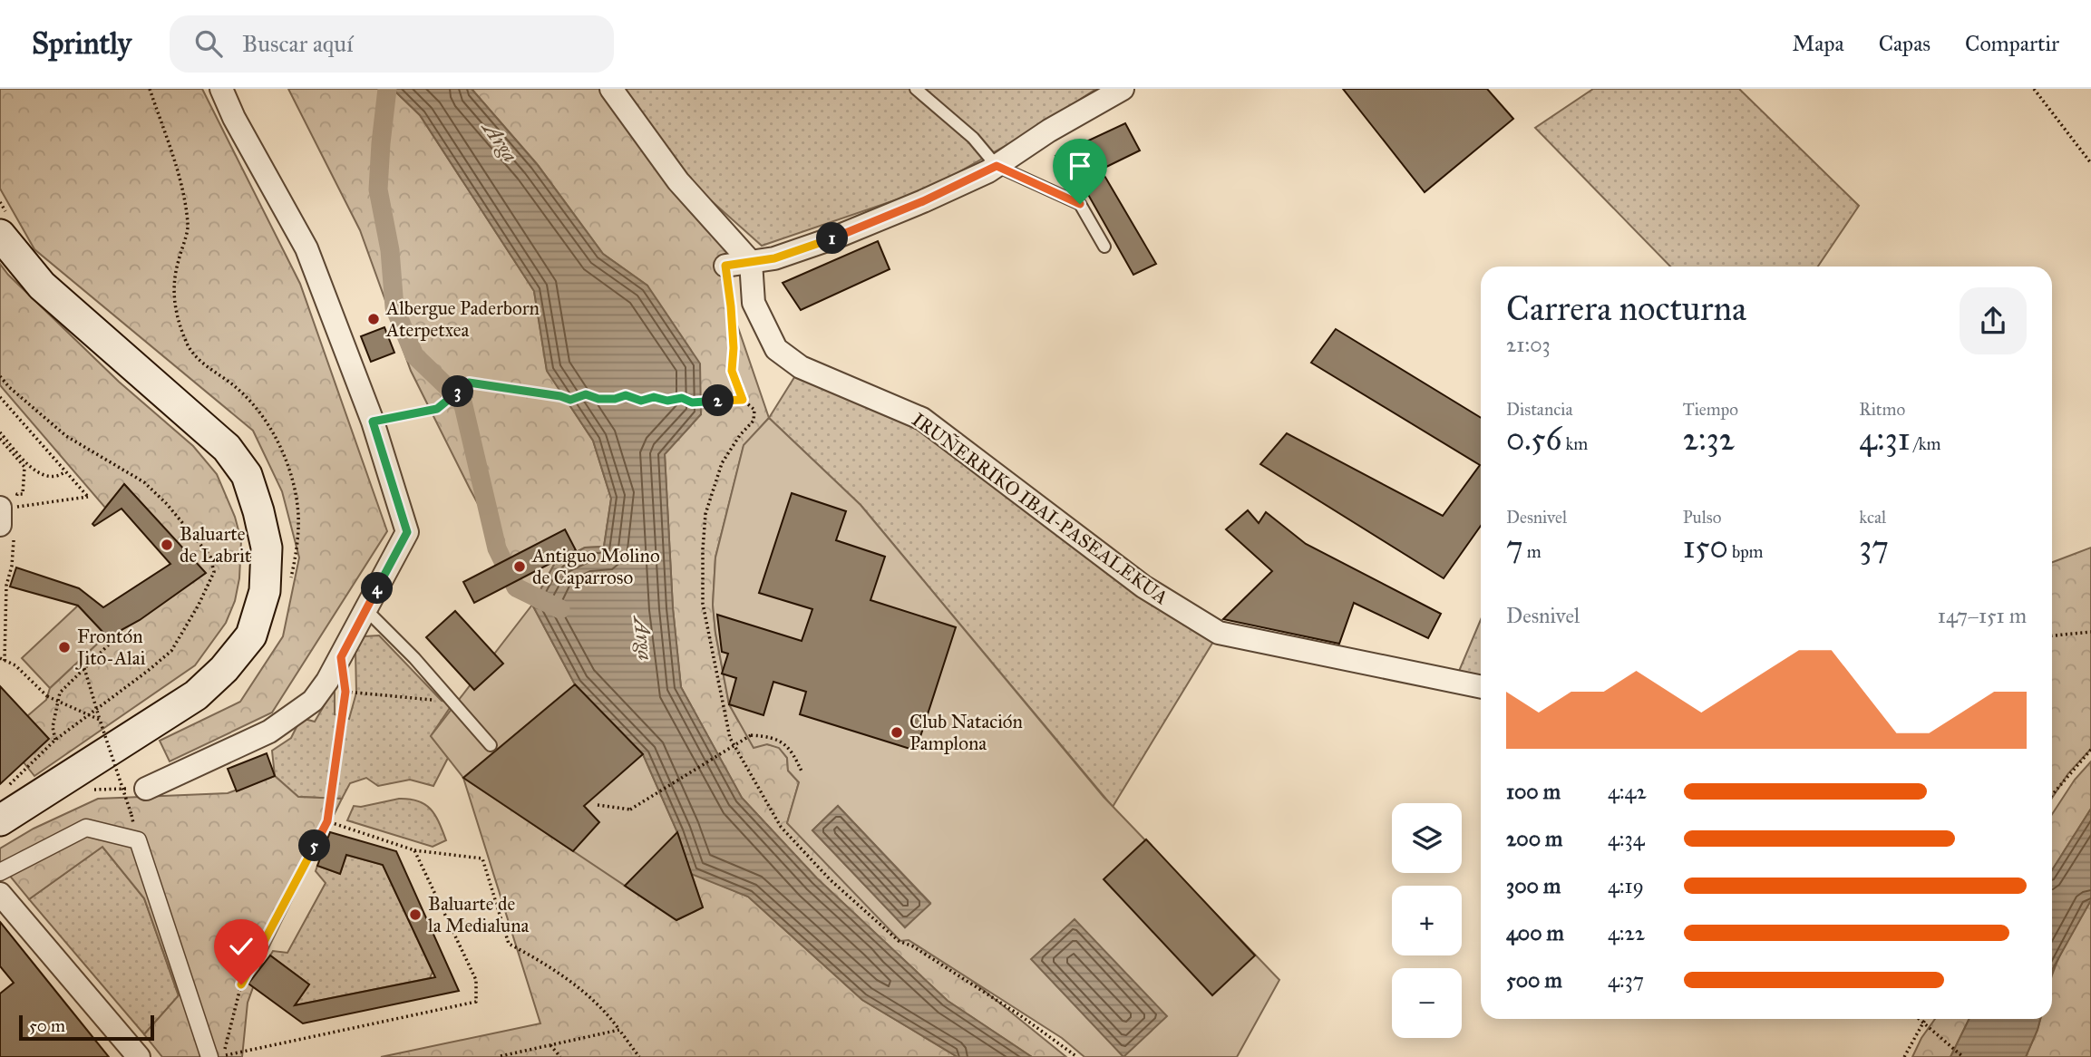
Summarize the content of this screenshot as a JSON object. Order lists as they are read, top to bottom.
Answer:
{
  "streets": {
    "street": ["IRUÑERRIKO IBAI-PASEALEKUA"]
  },
  "water": ["Arga"],
  "places": [
    "Albergue Paderborn Aterpetxea",
    "Baluarte de Labrit",
    "Antiguo Molino de Caparroso",
    "Frontón Jito-Alai",
    "Club Natación Pamplona",
    "Baluarte de la Medialuna"
  ],
  "scale_bar": "50 m",
  "page": {
    "header": "Sprintly",
    "search": "Buscar aquí",
    "nav": ["Mapa", "Capas", "Compartir"],
    "pins": [
      "1",
      "3",
      "2",
      "4",
      "5"
    ],
    "heading": ["Carrera nocturna", "21:03"],
    "stats": [
      ["Distancia", "0.56 km"],
      ["Tiempo", "2:32"],
      ["Ritmo", "4:31 /km"],
      ["Desnivel", "7 m"],
      ["Pulso", "150 bpm"],
      ["kcal", "37"]
    ],
    "chart": ["Desnivel", "147–151 m"],
    "list": [
      {
        "name": "100 m",
        "note": "4:42"
      },
      {
        "name": "200 m",
        "note": "4:34"
      },
      {
        "name": "300 m",
        "note": "4:19"
      },
      {
        "name": "400 m",
        "note": "4:22"
      },
      {
        "name": "500 m",
        "note": "4:37"
      }
    ],
    "map_buttons": ["+", "−"],
    "scale": "50 m"
  }
}
